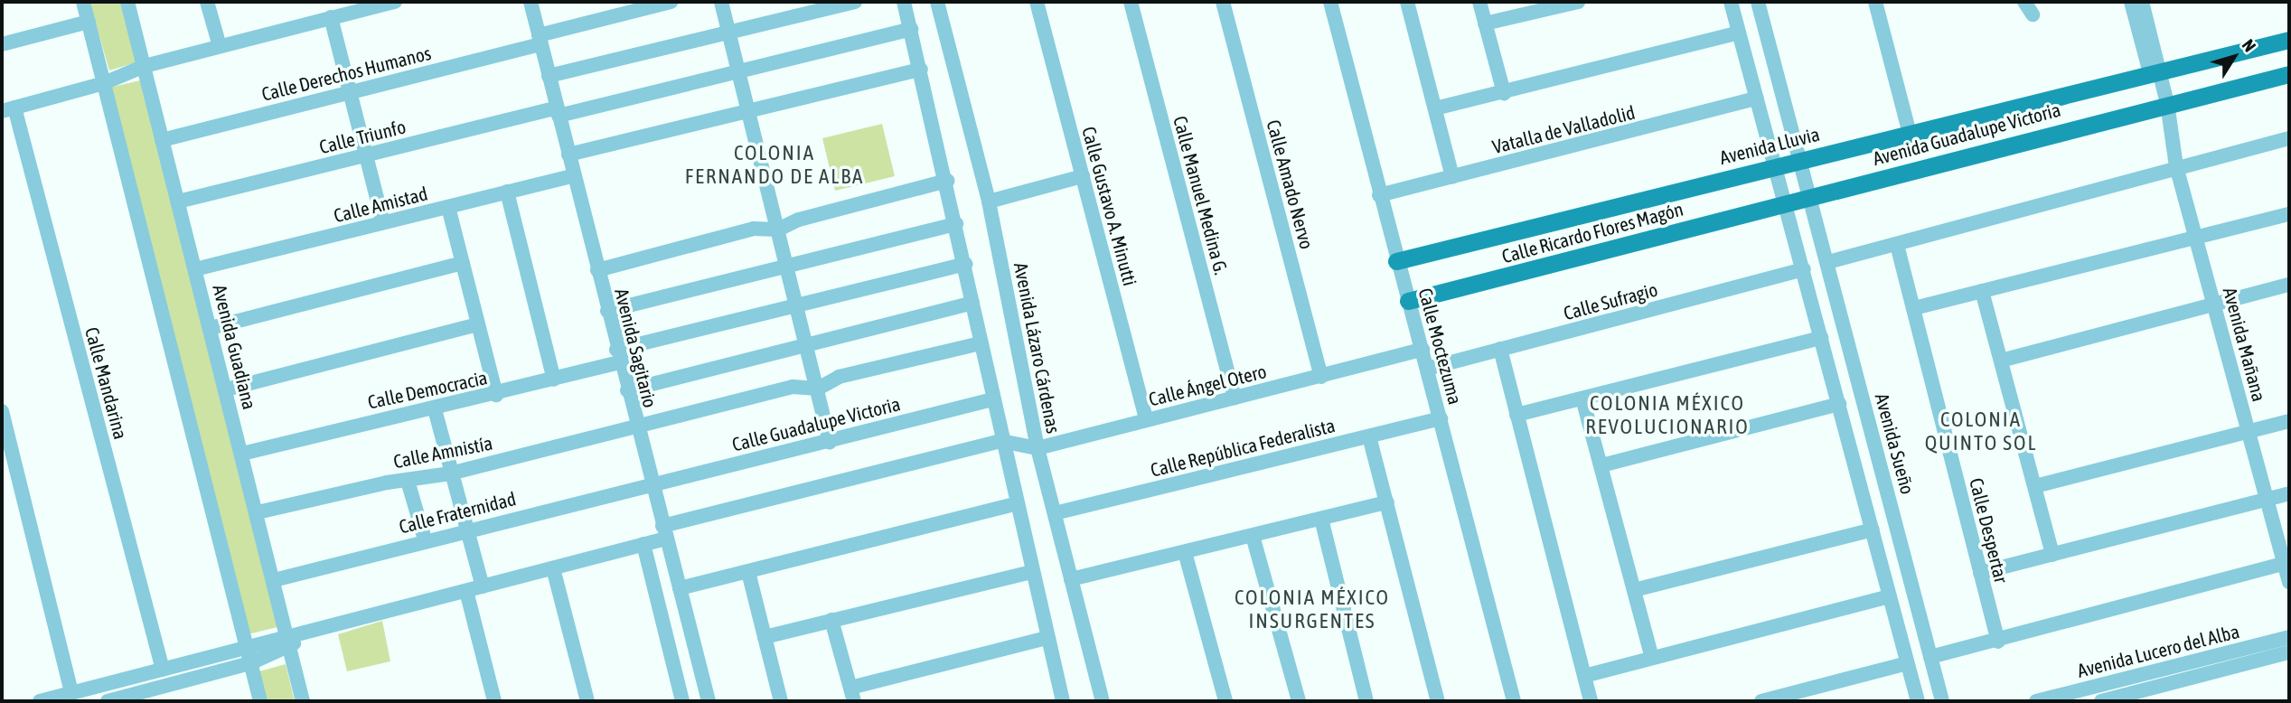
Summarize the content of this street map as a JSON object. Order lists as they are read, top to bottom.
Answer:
{
  "streets": {
    "main road": ["Avenida Guadalupe Victoria", "Avenida Lluvia", "Calle Ricardo Flores Magón"],
    "street": [
      "Calle Derechos Humanos",
      "Vatalla de Valladolid",
      "Calle Triunfo",
      "Calle Amado Nervo",
      "Calle Manuel Medina G.",
      "Calle Amistad",
      "Calle Gustavo A. Minutti",
      "Calle Sufragio",
      "Avenida Mañana",
      "Calle Moctezuma",
      "Avenida Guadiana",
      "Avenida Sagitario",
      "Avenida Lázaro Cárdenas",
      "Calle Mandarina",
      "Calle Ángel Otero",
      "Calle Democracia",
      "Calle Guadalupe Victoria",
      "Avenida Sueño",
      "Calle República Federalista",
      "Calle Amnistía",
      "Calle Fraternidad",
      "Calle Despertar",
      "Avenida Lucero del Alba"
    ]
  },
  "crossings": [
    ["Calle Derechos Humanos", "Avenida Guadiana"],
    ["Calle Derechos Humanos", "Avenida Sagitario"],
    ["Vatalla de Valladolid", "Calle Moctezuma"],
    ["Avenida Guadalupe Victoria", "Calle Ricardo Flores Magón"],
    ["Avenida Guadalupe Victoria", "Avenida Mañana"],
    ["Avenida Guadalupe Victoria", "Avenida Sueño"],
    ["Calle Triunfo", "Avenida Guadiana"],
    ["Calle Triunfo", "Avenida Sagitario"],
    ["Avenida Lluvia", "Avenida Mañana"],
    ["Avenida Lluvia", "Calle Moctezuma"],
    ["Avenida Lluvia", "Avenida Sueño"],
    ["Calle Amado Nervo", "Calle Ángel Otero"],
    ["Calle Manuel Medina G.", "Calle Ángel Otero"],
    ["Calle Amistad", "Avenida Guadiana"],
    ["Calle Amistad", "Avenida Sagitario"],
    ["Calle Gustavo A. Minutti", "Calle Ángel Otero"],
    ["Calle Ricardo Flores Magón", "Calle Moctezuma"],
    ["Calle Sufragio", "Calle Moctezuma"],
    ["Calle Moctezuma", "Calle Ángel Otero"],
    ["Calle Moctezuma", "Calle República Federalista"],
    ["Avenida Guadiana", "Calle Democracia"],
    ["Avenida Guadiana", "Calle Amnistía"],
    ["Avenida Guadiana", "Calle Fraternidad"],
    ["Avenida Sagitario", "Calle Democracia"],
    ["Avenida Sagitario", "Calle Guadalupe Victoria"],
    ["Avenida Sagitario", "Calle Amnistía"],
    ["Avenida Sagitario", "Calle Fraternidad"],
    ["Avenida Lázaro Cárdenas", "Calle Ángel Otero"],
    ["Avenida Lázaro Cárdenas", "Calle República Federalista"],
    ["Calle Guadalupe Victoria", "Calle Fraternidad"]
  ],
  "districts": [
    "COLONIA FERNANDO DE ALBA",
    "COLONIA MÉXICO REVOLUCIONARIO",
    "COLONIA QUINTO SOL",
    "COLONIA MÉXICO INSURGENTES"
  ],
  "north": "top right"
}
